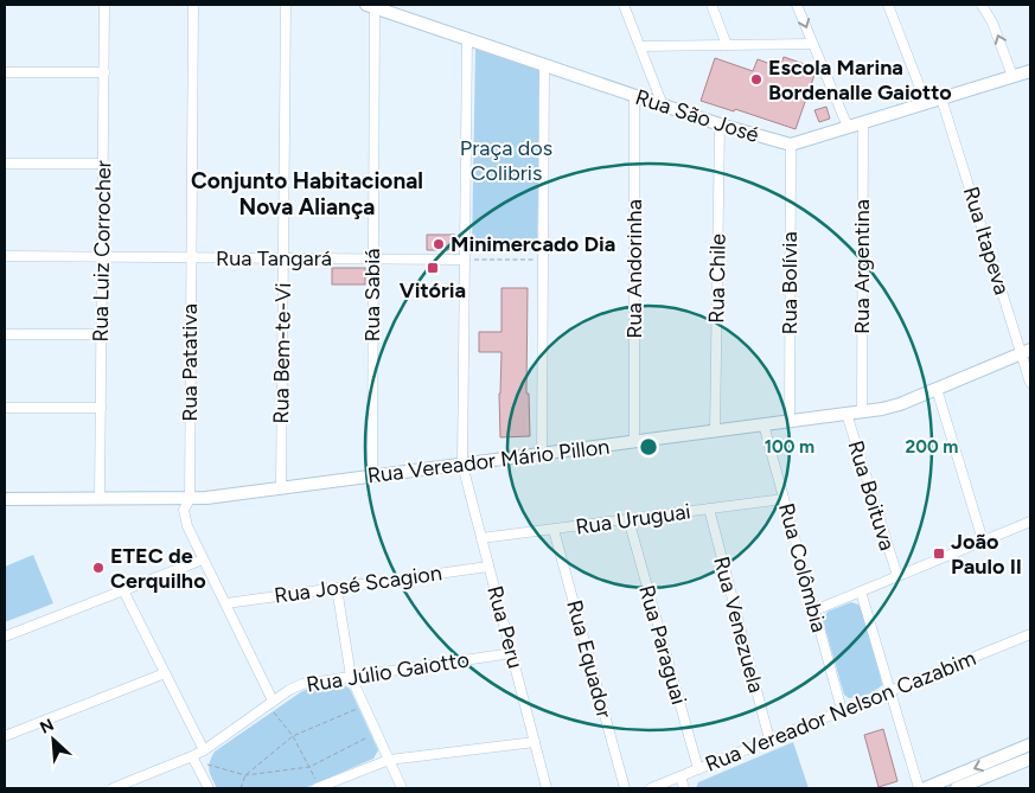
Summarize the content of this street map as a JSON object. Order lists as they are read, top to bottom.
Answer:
{
  "streets": {
    "street": [
      "Rua São José",
      "Rua Itapeva",
      "Rua Luiz Corrocher",
      "Rua Tangará",
      "Rua Argentina",
      "Rua Andorinha",
      "Rua Chile",
      "Rua Bolívia",
      "Rua Sabiá",
      "Rua Bem-te-Vi",
      "Rua Patativa",
      "Rua Vereador Mário Pillon",
      "Rua Boituva",
      "Rua Uruguai",
      "Rua Colômbia",
      "Rua José Scagion",
      "Rua Venezuela",
      "Rua Peru",
      "Rua Paraguai",
      "Rua Equador",
      "Rua Júlio Gaiotto",
      "Rua Vereador Nelson Cazabim"
    ]
  },
  "crossings": [
    ["Rua São José", "Rua Andorinha"],
    ["Rua São José", "Rua Chile"],
    ["Rua São José", "Rua Bolívia"],
    ["Rua São José", "Rua Sabiá"],
    ["Rua Itapeva", "Rua Vereador Mário Pillon"],
    ["Rua Luiz Corrocher", "Rua Tangará"],
    ["Rua Luiz Corrocher", "Rua Vereador Mário Pillon"],
    ["Rua Tangará", "Rua Sabiá"],
    ["Rua Tangará", "Rua Bem-te-Vi"],
    ["Rua Tangará", "Rua Patativa"],
    ["Rua Argentina", "Rua Vereador Mário Pillon"],
    ["Rua Andorinha", "Rua Vereador Mário Pillon"],
    ["Rua Chile", "Rua Vereador Mário Pillon"],
    ["Rua Bolívia", "Rua Vereador Mário Pillon"],
    ["Rua Sabiá", "Rua Vereador Mário Pillon"],
    ["Rua Bem-te-Vi", "Rua Vereador Mário Pillon"],
    ["Rua Patativa", "Rua Vereador Mário Pillon"],
    ["Rua Patativa", "Rua José Scagion"],
    ["Rua Patativa", "Rua Júlio Gaiotto"],
    ["Rua Vereador Mário Pillon", "Rua Boituva"],
    ["Rua Vereador Mário Pillon", "Rua Colômbia"],
    ["Rua Vereador Mário Pillon", "Rua Peru"],
    ["Rua Uruguai", "Rua Colômbia"],
    ["Rua Uruguai", "Rua Venezuela"],
    ["Rua Uruguai", "Rua Peru"],
    ["Rua Uruguai", "Rua Paraguai"],
    ["Rua Uruguai", "Rua Equador"],
    ["Rua Colômbia", "Rua Vereador Nelson Cazabim"],
    ["Rua José Scagion", "Rua Peru"],
    ["Rua Venezuela", "Rua Vereador Nelson Cazabim"],
    ["Rua Peru", "Rua Júlio Gaiotto"],
    ["Rua Paraguai", "Rua Vereador Nelson Cazabim"]
  ],
  "districts": ["Conjunto Habitacional Nova Aliança"],
  "parks": ["Praça dos Colibris"],
  "places": {
    "other": ["Escola Marina Bordenalle Gaiotto", "Minimercado Dia", "ETEC de Cerquilho"],
    "transit": ["Vitória", "João Paulo II"]
  },
  "north": "top left",
  "rings": ["100 m", "200 m"]
}
